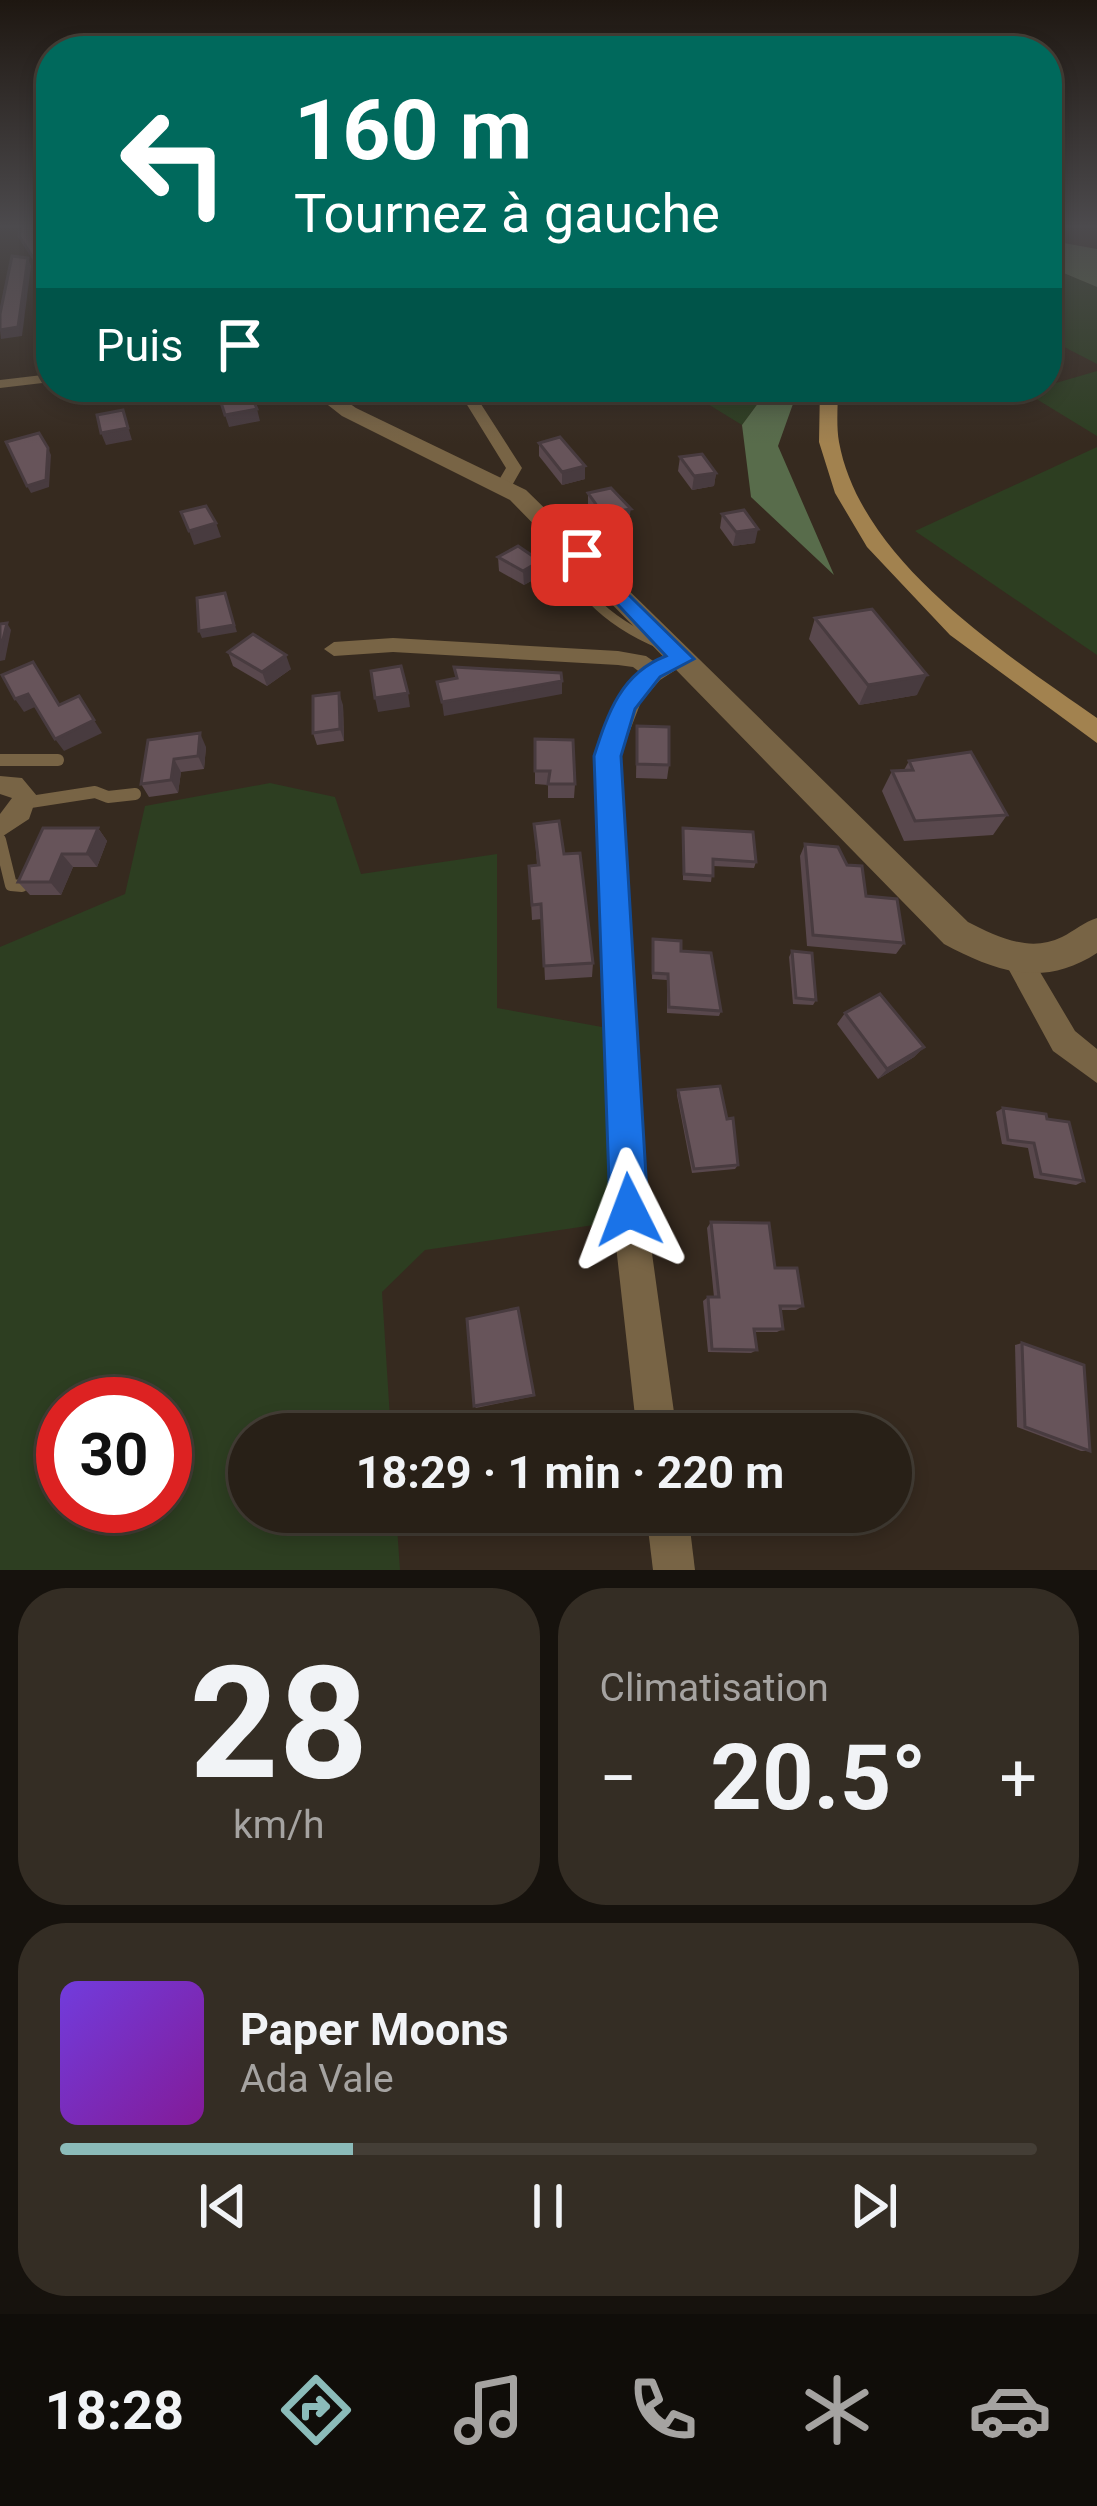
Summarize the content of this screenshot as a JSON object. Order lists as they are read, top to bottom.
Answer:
{
  "page": {
    "turn": ["160 m", "Tournez à gauche"],
    "then": "Puis",
    "limit": "30",
    "trip": "18:29 · 1 min · 220 m",
    "tile": [
      ["28", "km/h"],
      "Climatisation"
    ],
    "heat": ["−", "20.5°", "+"],
    "song": ["Paper Moons", "Ada Vale"],
    "tabs": "18:28"
  }
}
